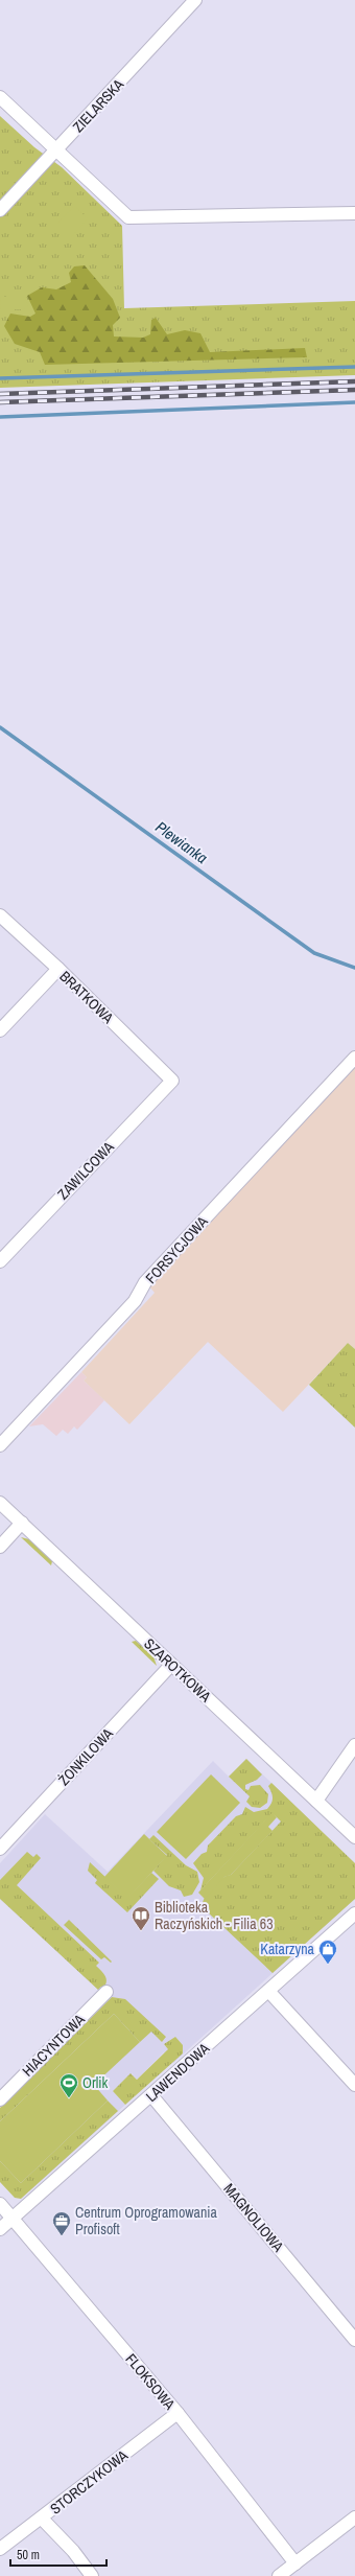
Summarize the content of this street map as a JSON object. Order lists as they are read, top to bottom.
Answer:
{
  "streets": {
    "street": [
      "ZIELARSKA",
      "BRATKOWA",
      "ZAWILCOWA",
      "FORSYCJOWA",
      "SZAROTKOWA",
      "ŻONKILOWA",
      "HIACYNTOWA",
      "LAWENDOWA",
      "MAGNOLIOWA",
      "FLOKSOWA",
      "STORCZYKOWA"
    ]
  },
  "crossings": [
    ["BRATKOWA", "ZAWILCOWA"],
    ["SZAROTKOWA", "ŻONKILOWA"],
    ["LAWENDOWA", "MAGNOLIOWA"],
    ["LAWENDOWA", "FLOKSOWA"],
    ["FLOKSOWA", "STORCZYKOWA"]
  ],
  "water": ["Plewianka"],
  "places": {
    "library": ["Biblioteka Raczyńskich - Filia 63"],
    "shop": ["Katarzyna"],
    "sports": ["Orlik"],
    "office": ["Centrum Oprogramowania Profisoft"]
  },
  "scale_bar": "50 m"
}
